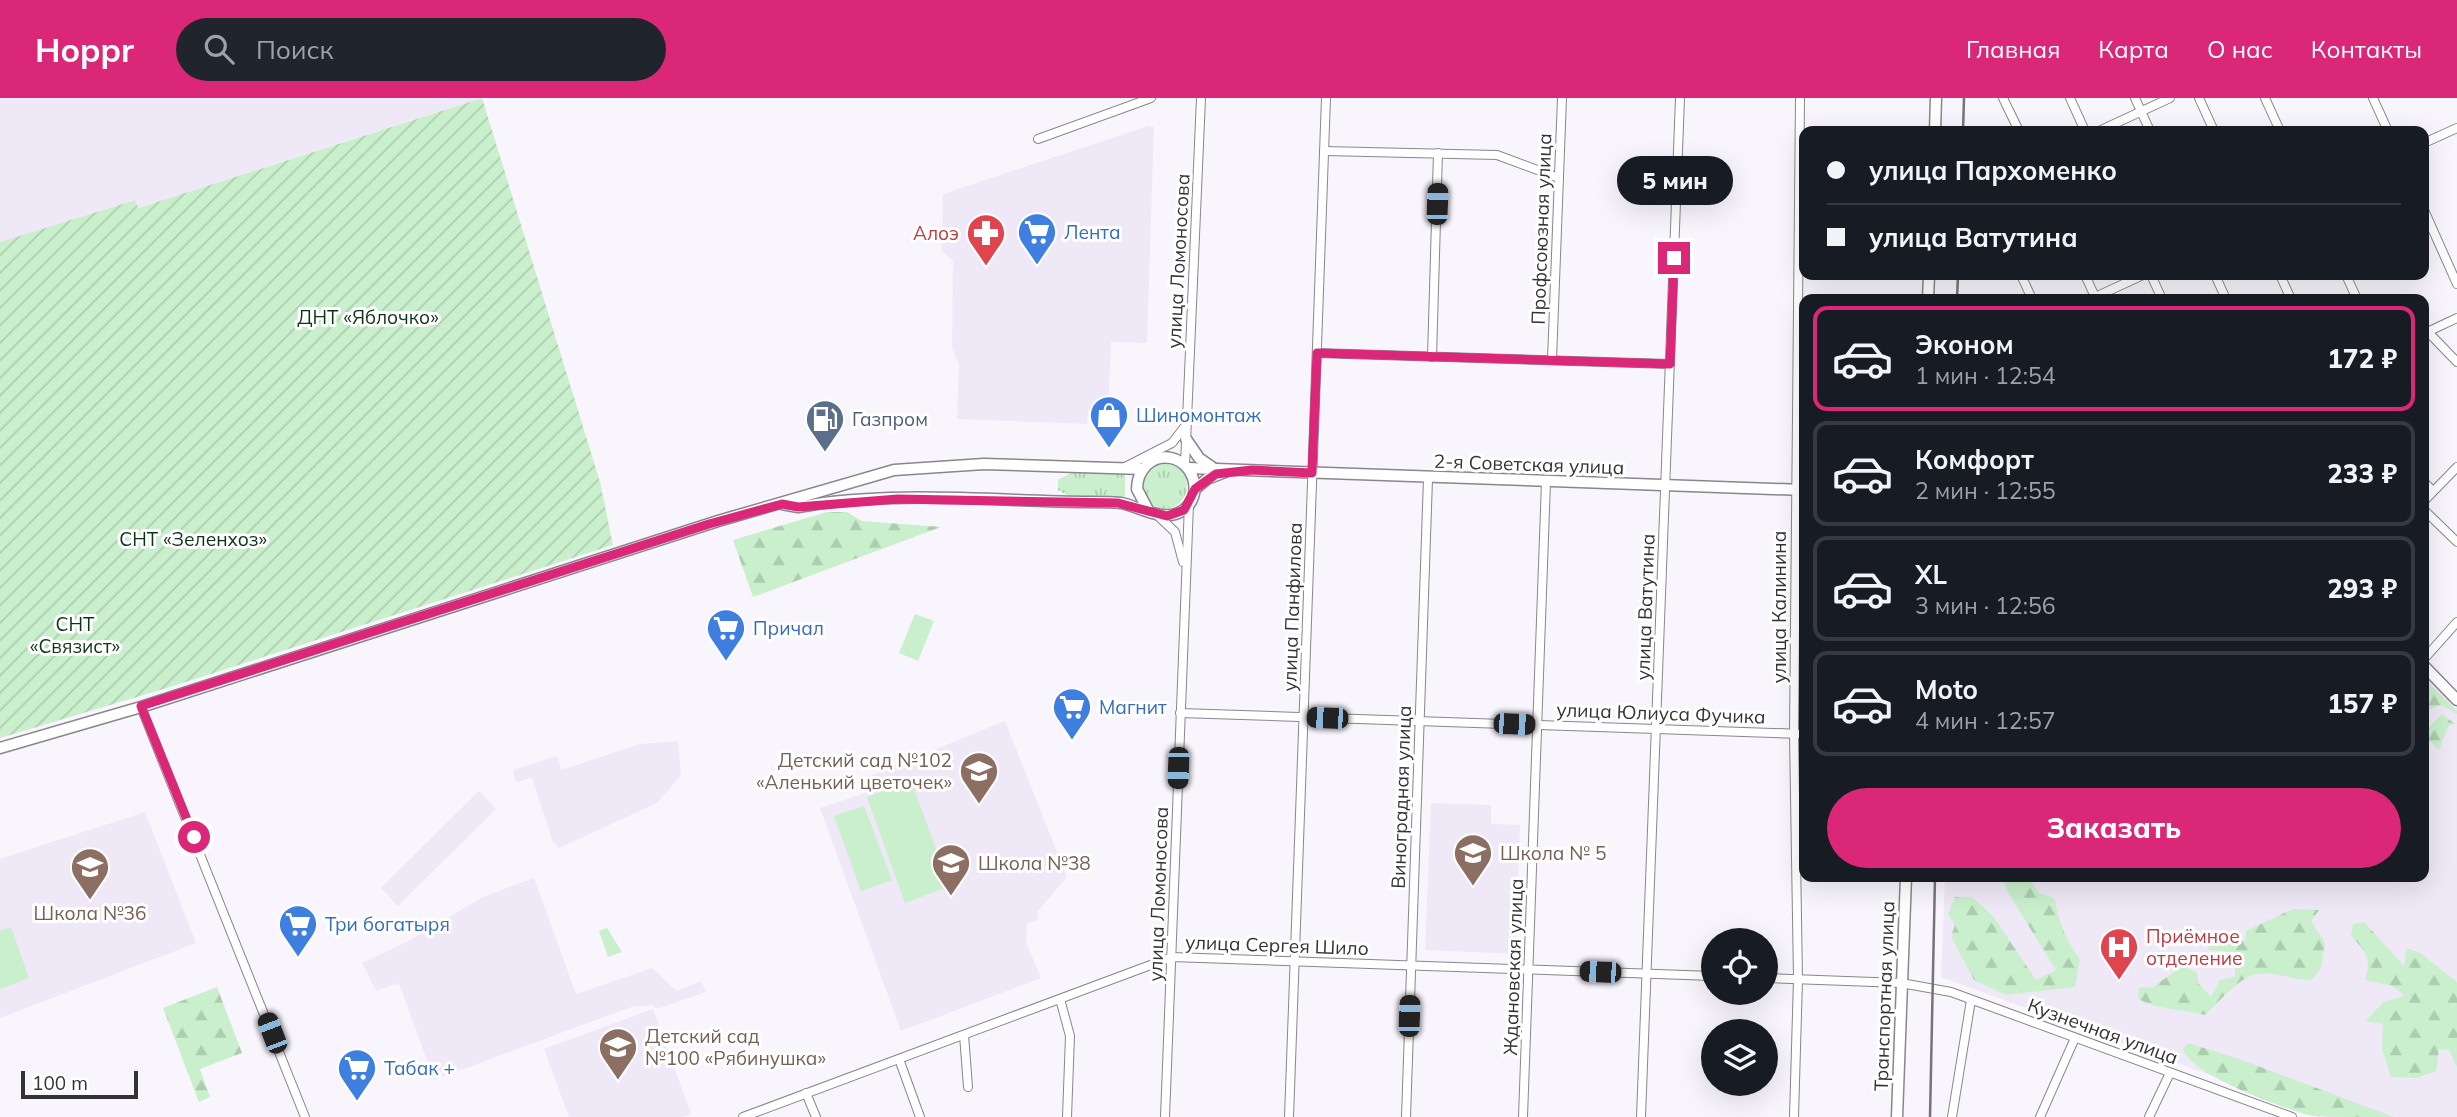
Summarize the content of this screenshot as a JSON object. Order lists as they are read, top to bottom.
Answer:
{
  "streets": {
    "main road": ["2-я Советская улица", "Транспортная улица"],
    "street": [
      "Профсоюзная улица",
      "улица Ломоносова",
      "улица Панфилова",
      "улица Ватутина",
      "улица Калинина",
      "улица Юлиуса Фучика",
      "Виноградная улица",
      "улица Сергея Шило",
      "Ждановская улица",
      "Кузнечная улица"
    ]
  },
  "crossings": [
    ["улица Ломоносова", "2-я Советская улица"],
    ["улица Ломоносова", "улица Юлиуса Фучика"],
    ["улица Ломоносова", "улица Сергея Шило"],
    ["2-я Советская улица", "улица Панфилова"],
    ["2-я Советская улица", "улица Ватутина"],
    ["2-я Советская улица", "Виноградная улица"],
    ["2-я Советская улица", "Ждановская улица"],
    ["улица Панфилова", "улица Юлиуса Фучика"],
    ["улица Панфилова", "улица Сергея Шило"],
    ["улица Ватутина", "улица Юлиуса Фучика"],
    ["улица Ватутина", "улица Сергея Шило"],
    ["улица Калинина", "улица Юлиуса Фучика"],
    ["улица Юлиуса Фучика", "Виноградная улица"],
    ["улица Юлиуса Фучика", "Ждановская улица"],
    ["Виноградная улица", "улица Сергея Шило"],
    ["улица Сергея Шило", "Ждановская улица"],
    ["Транспортная улица", "Кузнечная улица"]
  ],
  "parks": ["ДНТ «Яблочко»", "СНТ «Зеленхоз»", "СНТ «Связист»"],
  "places": {
    "supermarket": [
      "Лента",
      "Причал",
      "Магнит",
      "Три богатыря",
      "Табак +"
    ],
    "pharmacy": ["Алоэ"],
    "shop": ["Шиномонтаж"],
    "fuel station": ["Газпром"],
    "school or university": [
      "Детский сад №102 «Аленький цветочек»",
      "Школа № 5",
      "Школа №38",
      "Школа №36",
      "Детский сад №100 «Рябинушка»"
    ],
    "hospital": ["Приёмное отделение"]
  },
  "scale_bar": "100 m",
  "page": {
    "header": "Hoppr",
    "search": "Поиск",
    "nav": [
      "Главная",
      "Карта",
      "О нас",
      "Контакты"
    ],
    "banner": ["улица Пархоменко", "улица Ватутина"],
    "bubble": "5 мин",
    "list": [
      {
        "name": "Эконом",
        "note": "1 мин · 12:54",
        "value": "172 ₽"
      },
      {
        "name": "Комфорт",
        "note": "2 мин · 12:55",
        "value": "233 ₽"
      },
      {
        "name": "XL",
        "note": "3 мин · 12:56",
        "value": "293 ₽"
      },
      {
        "name": "Moto",
        "note": "4 мин · 12:57",
        "value": "157 ₽"
      }
    ],
    "buttons": "Заказать",
    "scale": "100 m"
  }
}
